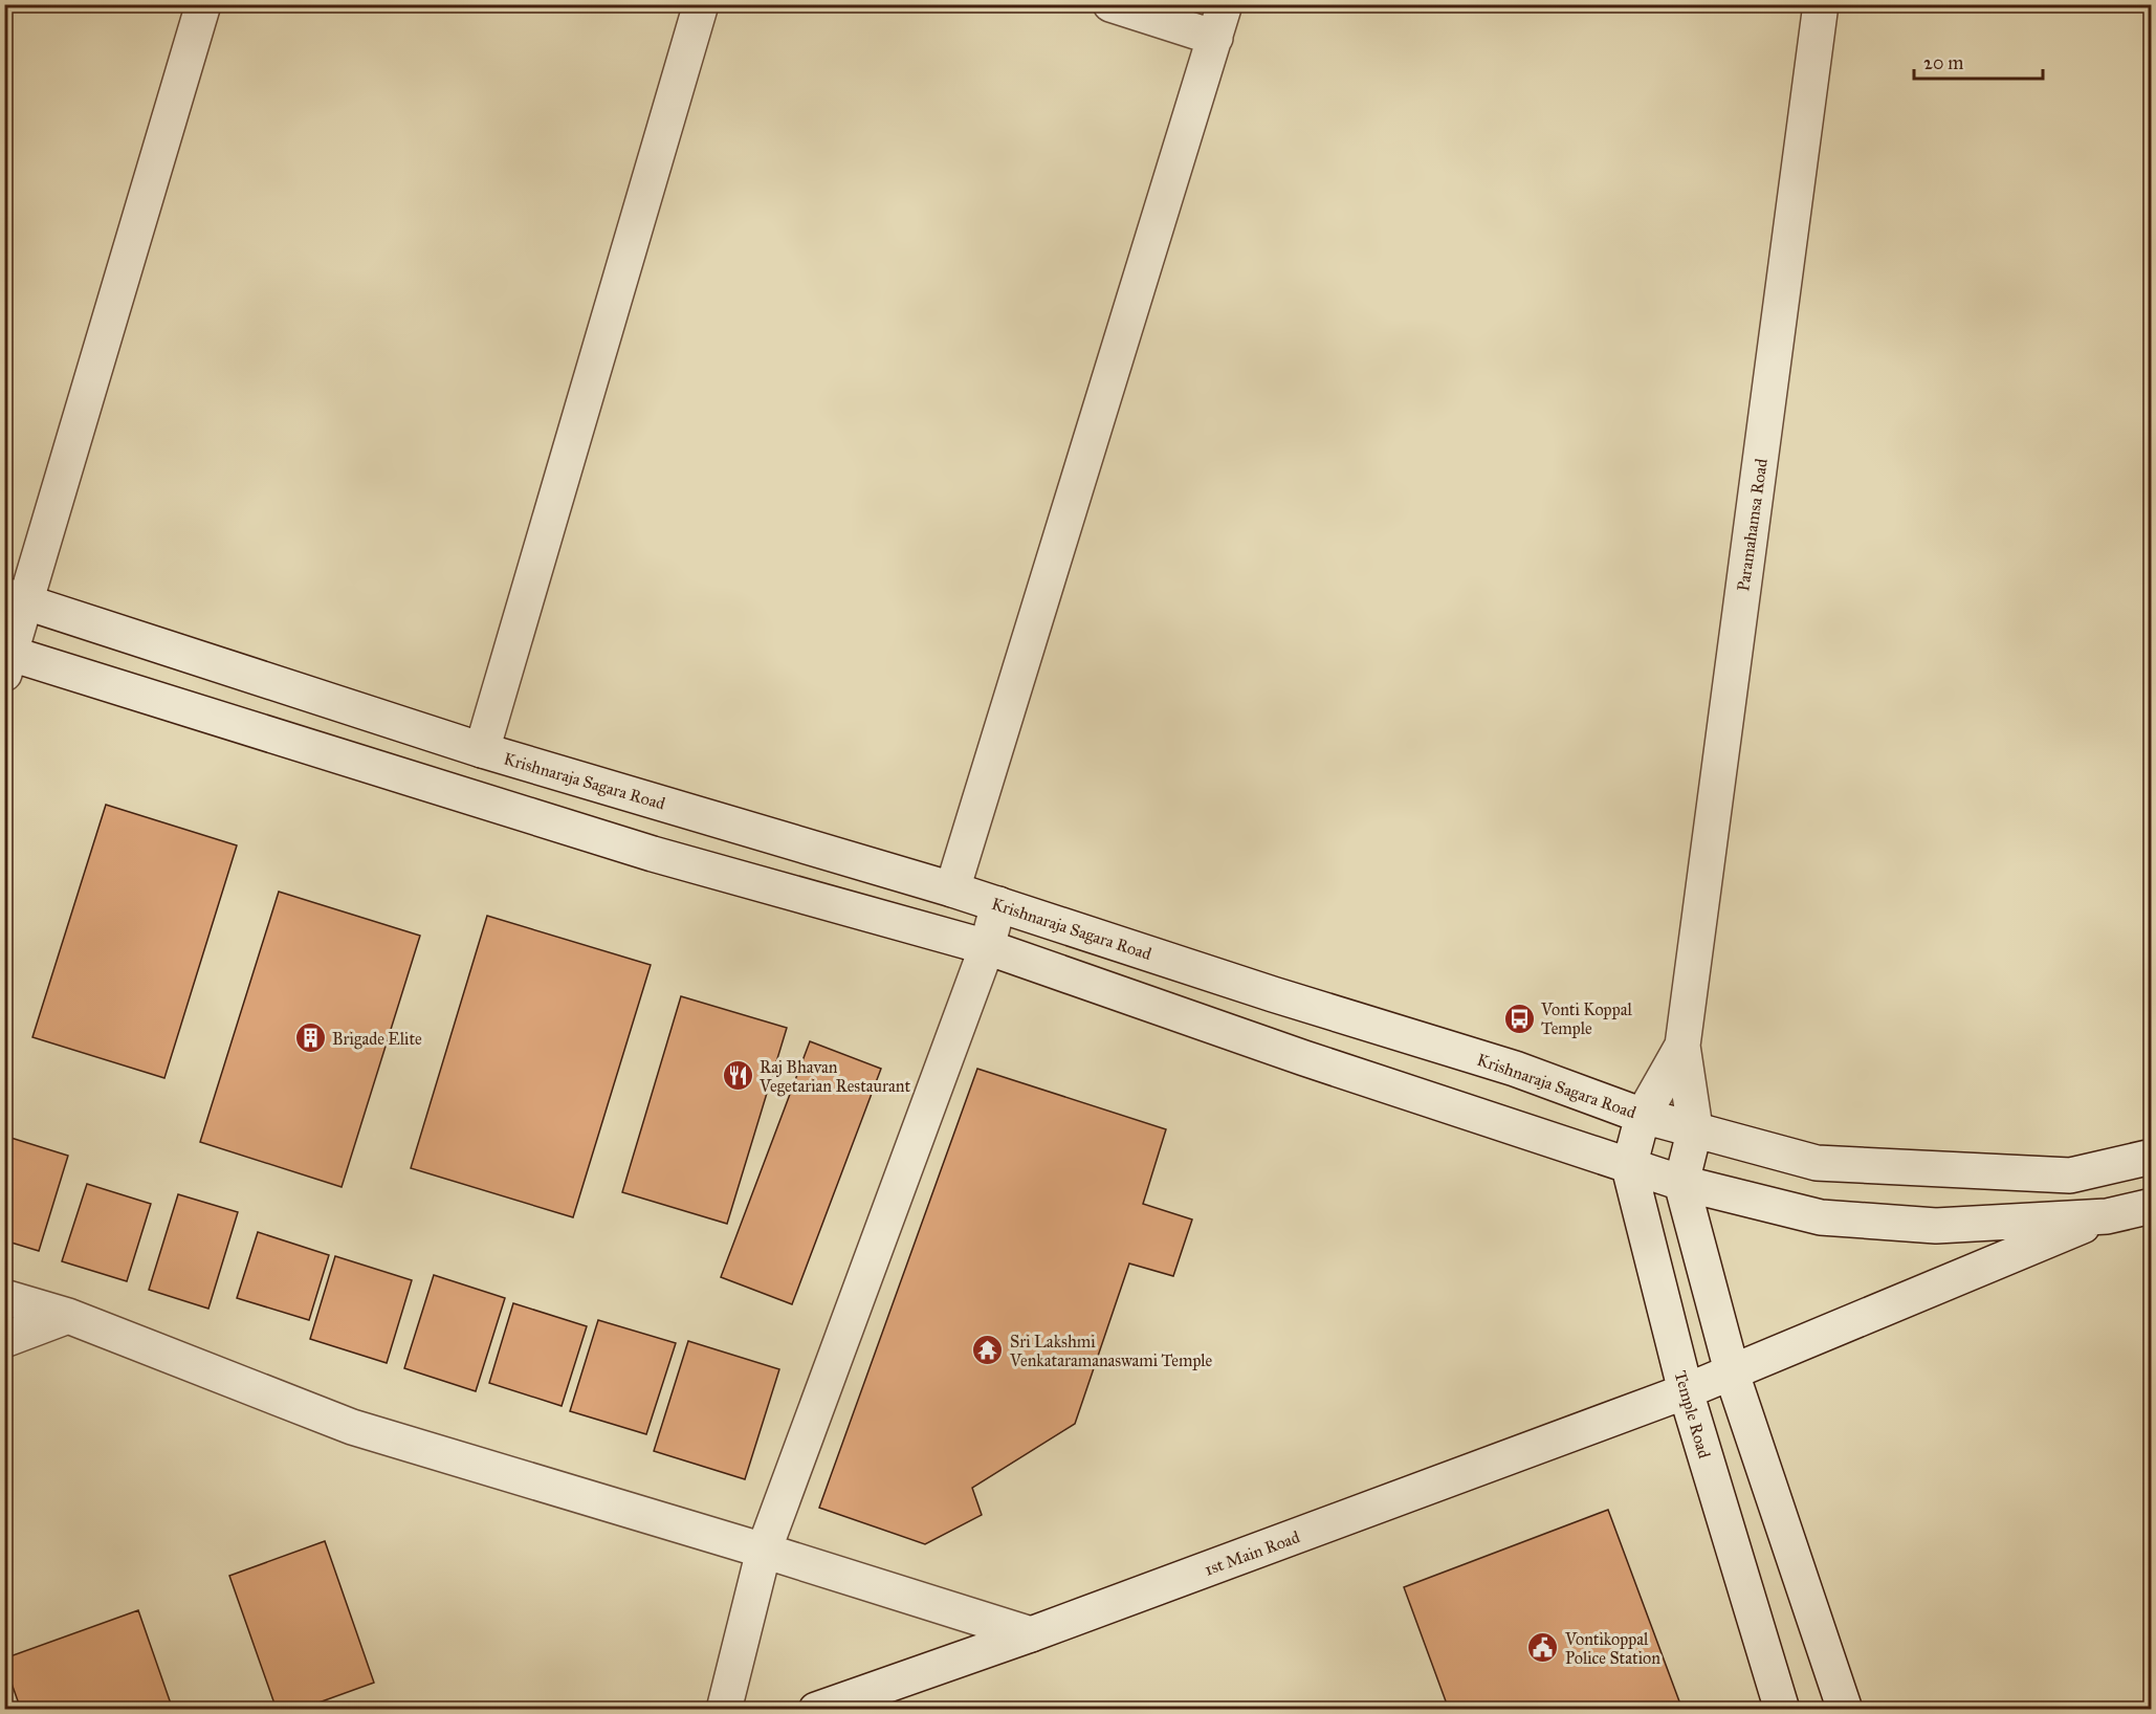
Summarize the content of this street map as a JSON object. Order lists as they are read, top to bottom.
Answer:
{
  "streets": {
    "street": [
      "Paramahamsa Road",
      "Krishnaraja Sagara Road",
      "Temple Road",
      "1st Main Road"
    ]
  },
  "crossings": [
    ["Paramahamsa Road", "Krishnaraja Sagara Road"],
    ["Paramahamsa Road", "Temple Road"],
    ["Krishnaraja Sagara Road", "Temple Road"],
    ["Temple Road", "1st Main Road"]
  ],
  "places": {
    "bus stop": ["Vonti Koppal Temple"],
    "building": ["Brigade Elite"],
    "restaurant": ["Raj Bhavan Vegetarian Restaurant"],
    "temple": ["Sri Lakshmi Venkataramanaswami Temple"],
    "public building": ["Vontikoppal Police Station"]
  },
  "scale_bar": "20 m"
}
